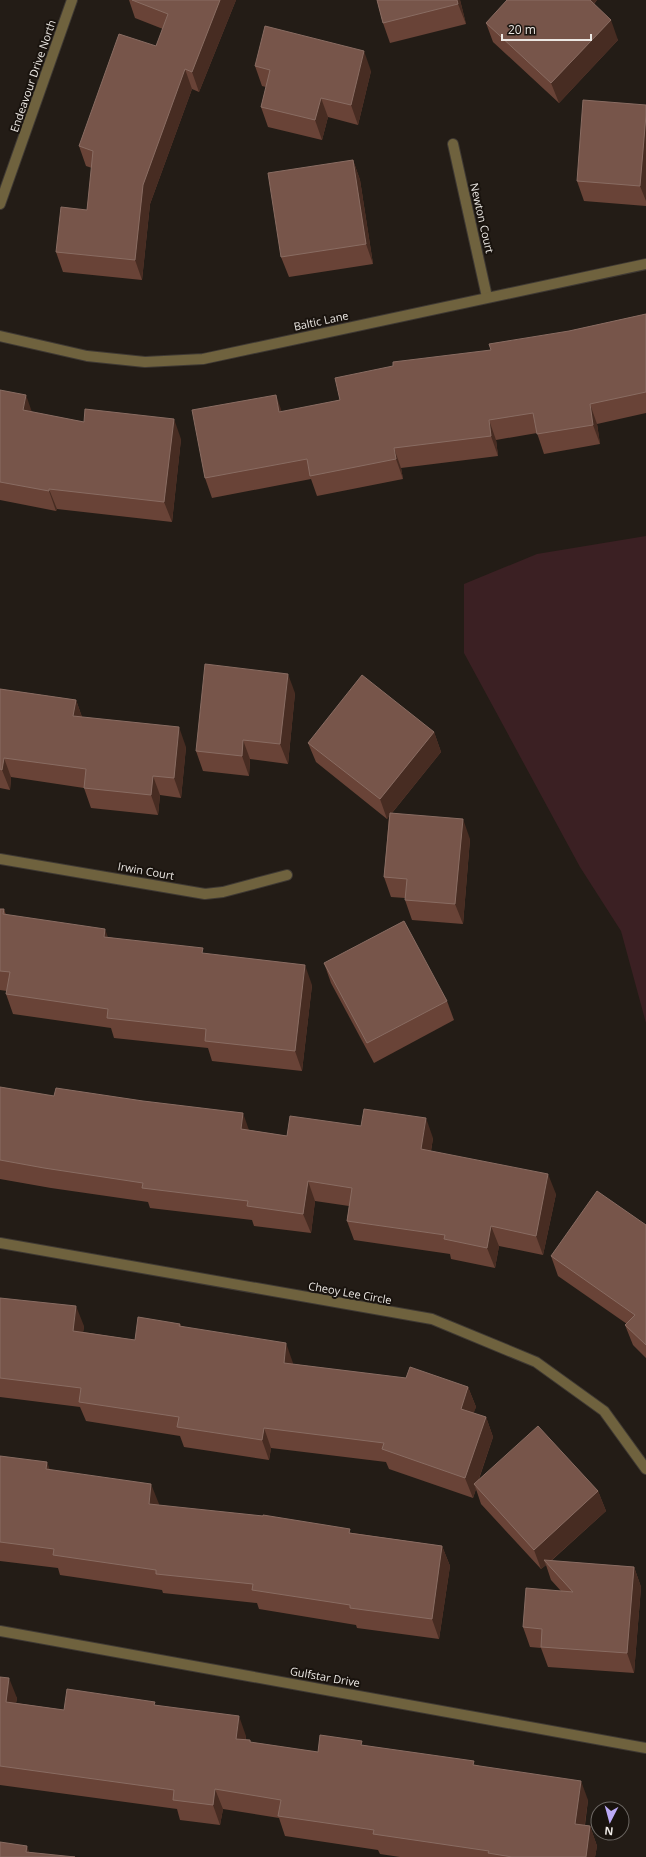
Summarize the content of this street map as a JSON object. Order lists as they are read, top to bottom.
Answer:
{
  "streets": {
    "street": [
      "Endeavour Drive North",
      "Newton Court",
      "Baltic Lane",
      "Irwin Court",
      "Cheoy Lee Circle",
      "Gulfstar Drive"
    ]
  },
  "crossings": [
    ["Newton Court", "Baltic Lane"]
  ],
  "scale_bar": "20 m",
  "north": "bottom"
}
